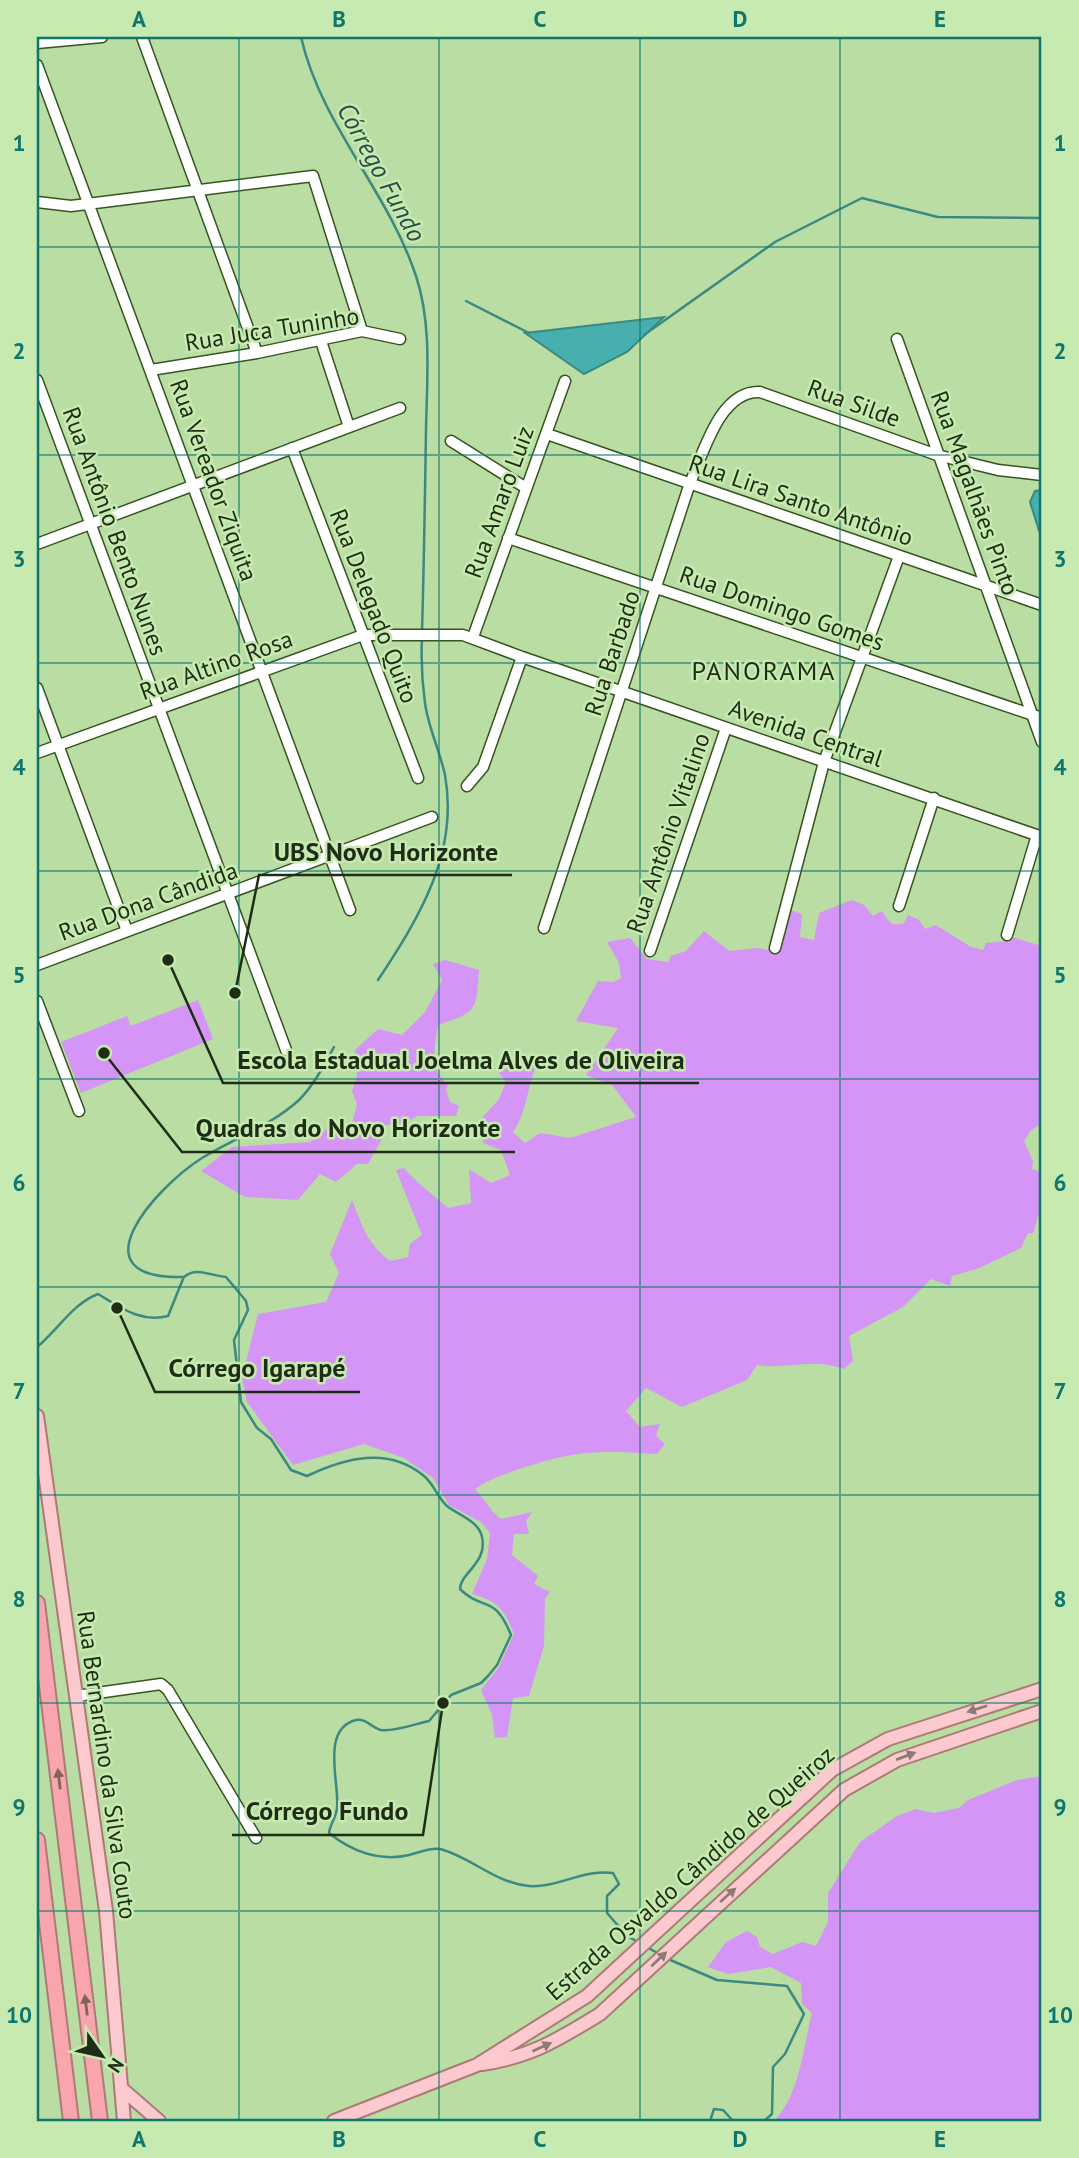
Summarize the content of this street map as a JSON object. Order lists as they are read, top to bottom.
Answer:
{
  "streets": {
    "main road": ["Rua Bernardino da Silva Couto", "Estrada Osvaldo Cândido de Queiroz"],
    "street": [
      "Rua Juca Tuninho",
      "Rua Silde",
      "Rua Vereador Ziquita",
      "Rua Magalhães Pinto",
      "Rua Lira Santo Antônio",
      "Rua Amaro Luiz",
      "Rua Antônio Bento Nunes",
      "Rua Delegado Quito",
      "Rua Domingo Gomes",
      "Rua Barbado",
      "Rua Altino Rosa",
      "Avenida Central",
      "Rua Antônio Vitalino",
      "Rua Dona Cândida"
    ]
  },
  "crossings": [
    ["Rua Juca Tuninho", "Rua Vereador Ziquita"],
    ["Rua Silde", "Rua Magalhães Pinto"],
    ["Rua Silde", "Rua Barbado"],
    ["Rua Vereador Ziquita", "Rua Altino Rosa"],
    ["Rua Vereador Ziquita", "Rua Dona Cândida"],
    ["Rua Magalhães Pinto", "Rua Lira Santo Antônio"],
    ["Rua Magalhães Pinto", "Rua Domingo Gomes"],
    ["Rua Lira Santo Antônio", "Rua Amaro Luiz"],
    ["Rua Lira Santo Antônio", "Rua Barbado"],
    ["Rua Amaro Luiz", "Rua Domingo Gomes"],
    ["Rua Amaro Luiz", "Avenida Central"],
    ["Rua Antônio Bento Nunes", "Rua Altino Rosa"],
    ["Rua Antônio Bento Nunes", "Rua Dona Cândida"],
    ["Rua Delegado Quito", "Rua Altino Rosa"],
    ["Rua Domingo Gomes", "Rua Barbado"],
    ["Rua Barbado", "Avenida Central"],
    ["Rua Altino Rosa", "Avenida Central"],
    ["Avenida Central", "Rua Antônio Vitalino"]
  ],
  "districts": ["PANORAMA"],
  "water": ["Córrego Fundo"],
  "places": [
    "Escola Estadual Joelma Alves de Oliveira",
    "UBS Novo Horizonte",
    "Quadras do Novo Horizonte",
    "Córrego Igarapé",
    "Córrego Fundo"
  ],
  "north": "bottom right",
  "grid": {
    "columns": [
      "A",
      "B",
      "C",
      "D",
      "E"
    ],
    "rows": [
      "1",
      "2",
      "3",
      "4",
      "5",
      "6",
      "7",
      "8",
      "9",
      "10"
    ]
  }
}
